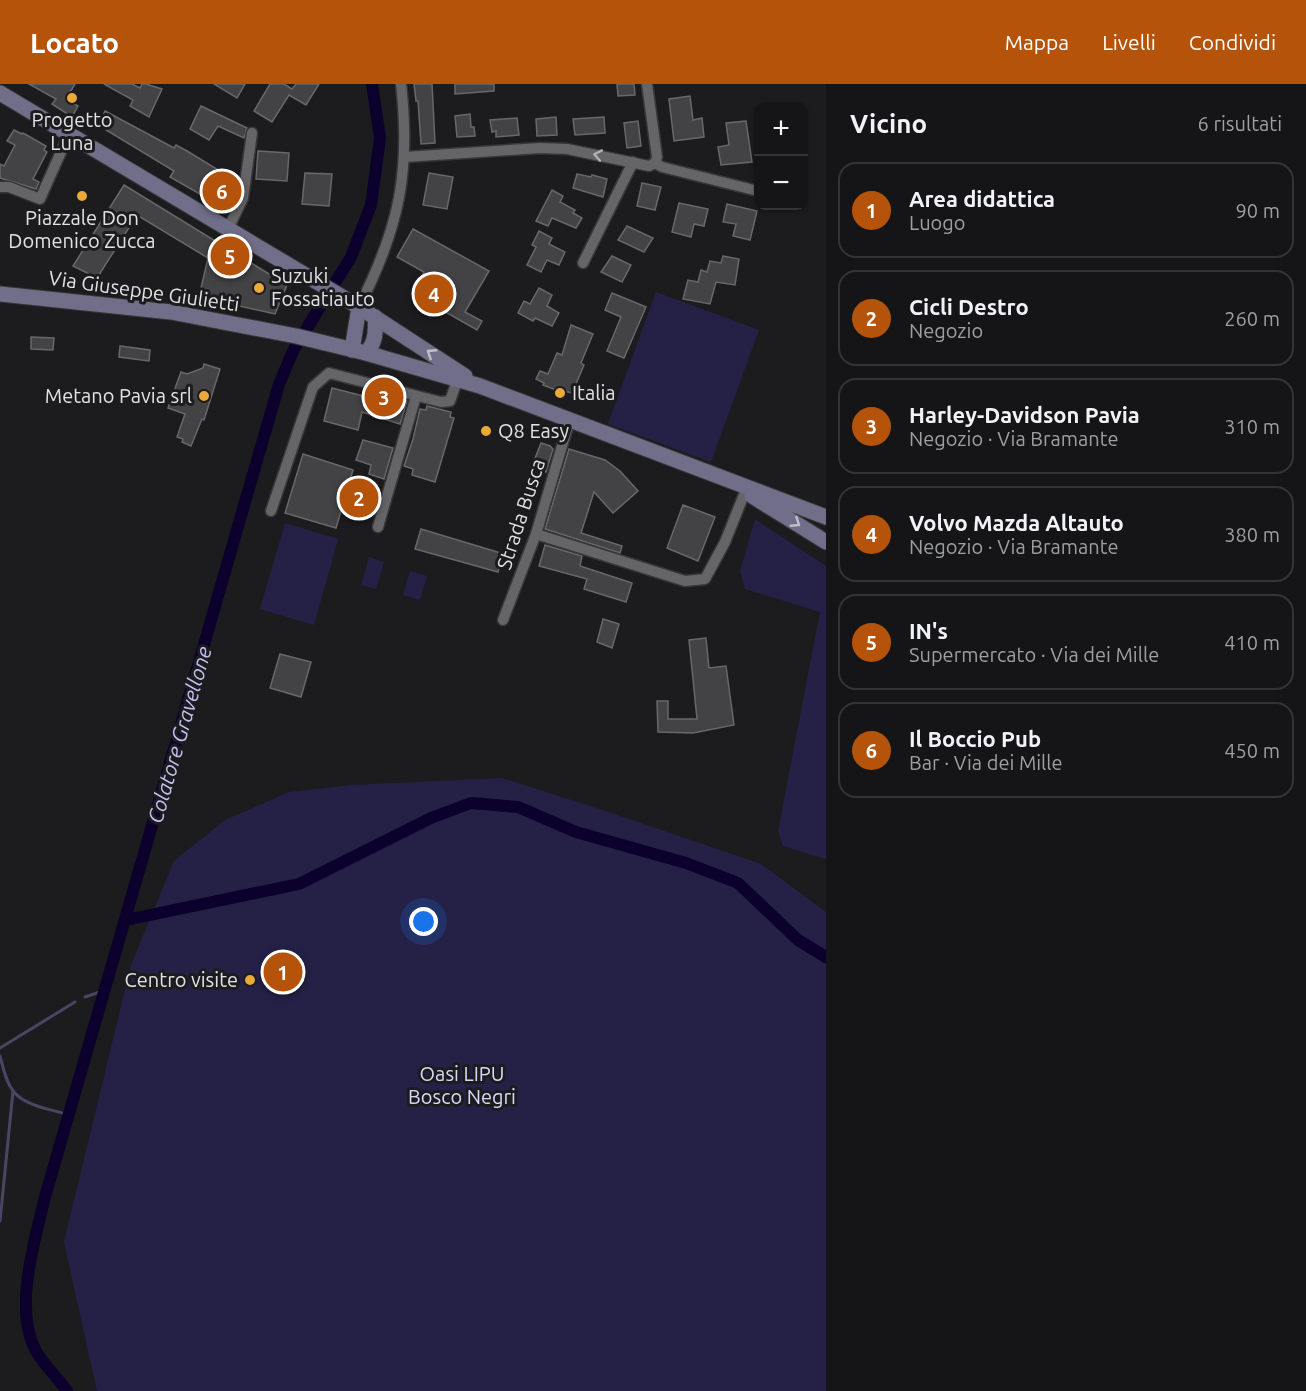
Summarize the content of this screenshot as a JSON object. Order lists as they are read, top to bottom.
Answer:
{
  "streets": {
    "main road": ["Via Giuseppe Giulietti"],
    "street": ["Strada Busca"]
  },
  "water": ["Colatore Gravellone"],
  "parks": ["Oasi LIPU Bosco Negri"],
  "places": [
    "Progetto Luna",
    "Piazzale Don Domenico Zucca",
    "Suzuki Fossatiauto",
    "Italia",
    "Metano Pavia srl",
    "Q8 Easy",
    "Centro visite"
  ],
  "page": {
    "header": "Locato",
    "nav": ["Mappa", "Livelli", "Condividi"],
    "heading": ["Vicino", "6 risultati"],
    "map_buttons": ["+", "−"],
    "list": [
      {
        "mark": "1",
        "name": "Area didattica",
        "note": "Luogo",
        "value": "90 m"
      },
      {
        "mark": "2",
        "name": "Cicli Destro",
        "note": "Negozio",
        "value": "260 m"
      },
      {
        "mark": "3",
        "name": "Harley-Davidson Pavia",
        "note": "Negozio · Via Bramante",
        "value": "310 m"
      },
      {
        "mark": "4",
        "name": "Volvo Mazda Altauto",
        "note": "Negozio · Via Bramante",
        "value": "380 m"
      },
      {
        "mark": "5",
        "name": "IN's",
        "note": "Supermercato · Via dei Mille",
        "value": "410 m"
      },
      {
        "mark": "6",
        "name": "Il Boccio Pub",
        "note": "Bar · Via dei Mille",
        "value": "450 m"
      }
    ],
    "pins": [
      "6",
      "5",
      "4",
      "3",
      "2",
      "1"
    ]
  }
}
